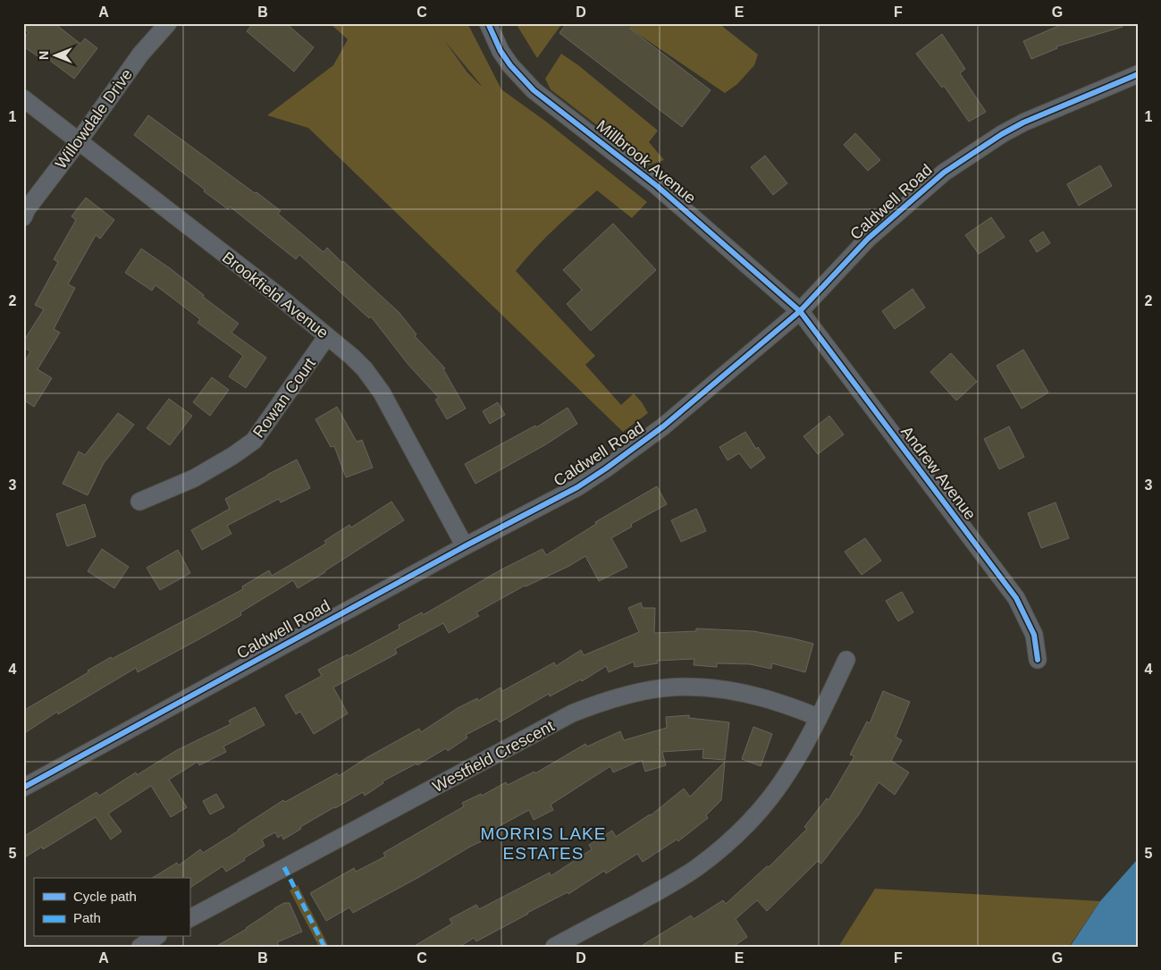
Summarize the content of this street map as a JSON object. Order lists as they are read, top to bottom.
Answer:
{
  "streets": {
    "street": [
      "Willowdale Drive",
      "Millbrook Avenue",
      "Caldwell Road",
      "Brookfield Avenue",
      "Rowan Court",
      "Andrew Avenue",
      "Westfield Crescent"
    ]
  },
  "crossings": [
    ["Willowdale Drive", "Brookfield Avenue"],
    ["Millbrook Avenue", "Caldwell Road"],
    ["Millbrook Avenue", "Andrew Avenue"],
    ["Caldwell Road", "Brookfield Avenue"],
    ["Caldwell Road", "Andrew Avenue"],
    ["Brookfield Avenue", "Rowan Court"]
  ],
  "districts": ["MORRIS LAKE ESTATES"],
  "legend": ["Cycle path", "Path"],
  "north": "left",
  "grid": {
    "columns": [
      "A",
      "B",
      "C",
      "D",
      "E",
      "F",
      "G"
    ],
    "rows": [
      "1",
      "2",
      "3",
      "4",
      "5"
    ]
  }
}
